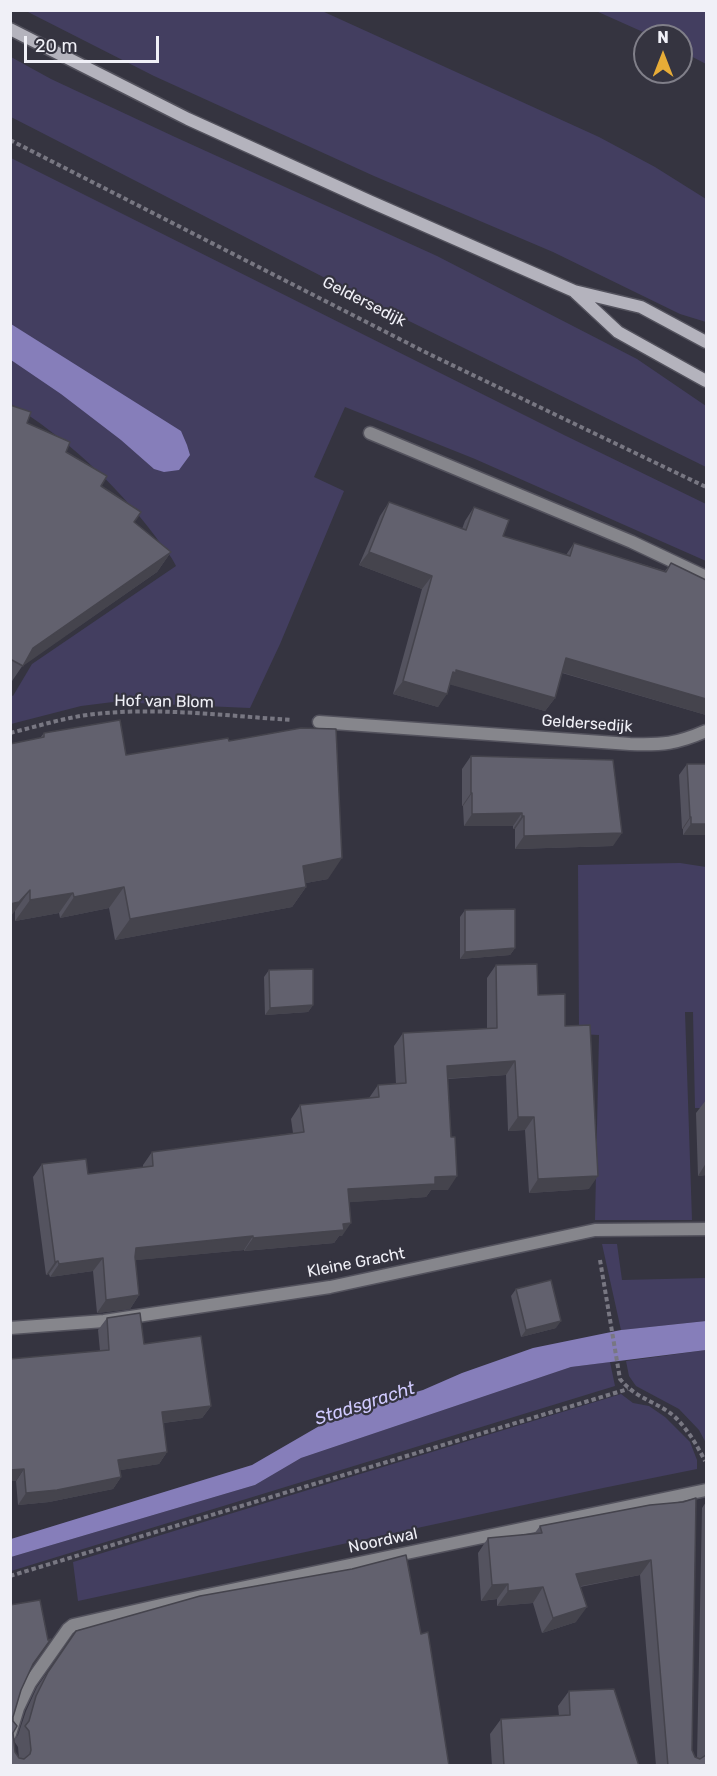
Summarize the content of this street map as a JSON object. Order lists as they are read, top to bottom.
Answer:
{
  "streets": {
    "street": ["Geldersedijk", "Kleine Gracht", "Noordwal"],
    "path": ["Hof van Blom"]
  },
  "crossings": [
    ["Geldersedijk", "Hof van Blom"]
  ],
  "water": ["Stadsgracht"],
  "scale_bar": "20 m",
  "north": "top"
}
